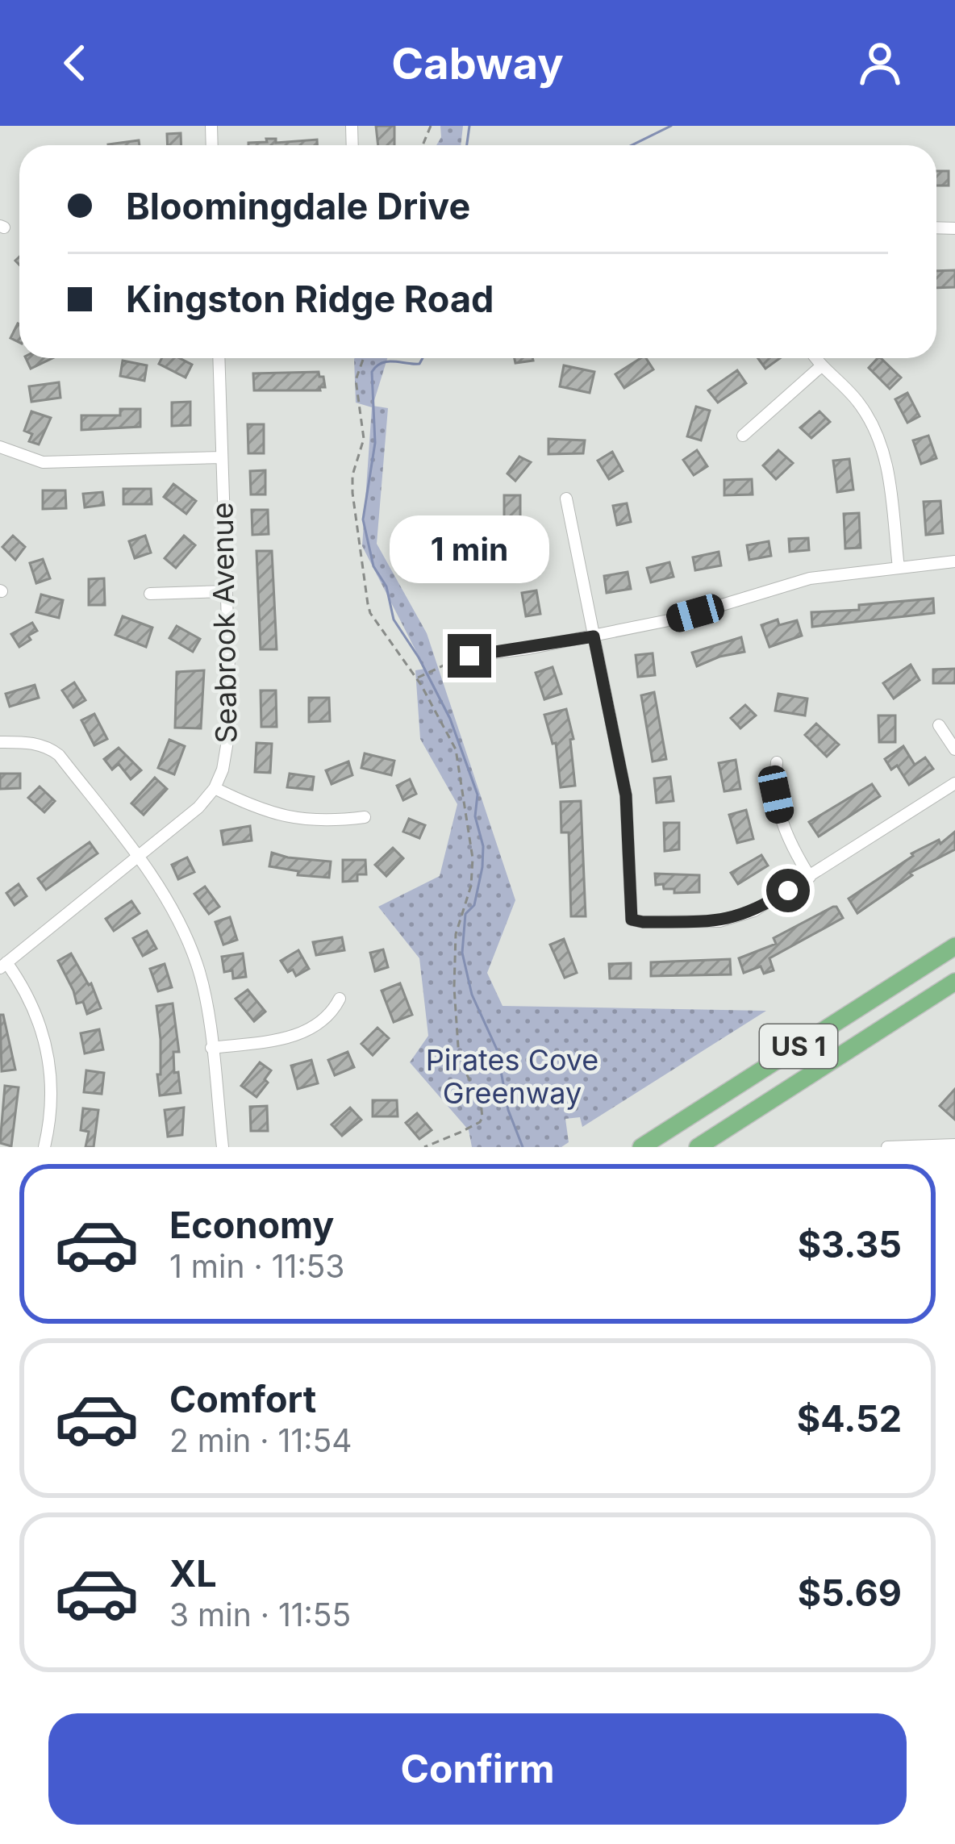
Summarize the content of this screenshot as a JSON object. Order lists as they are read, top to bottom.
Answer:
{
  "streets": {
    "highway": ["US 1"],
    "street": ["Seabrook Avenue"]
  },
  "parks": ["Pirates Cove Greenway"],
  "page": {
    "header": "Cabway",
    "banner": ["Bloomingdale Drive", "Kingston Ridge Road"],
    "bubble": "1 min",
    "list": [
      {
        "name": "Economy",
        "note": "1 min · 11:53",
        "value": "$3.35"
      },
      {
        "name": "Comfort",
        "note": "2 min · 11:54",
        "value": "$4.52"
      },
      {
        "name": "XL",
        "note": "3 min · 11:55",
        "value": "$5.69"
      }
    ],
    "buttons": "Confirm"
  }
}
